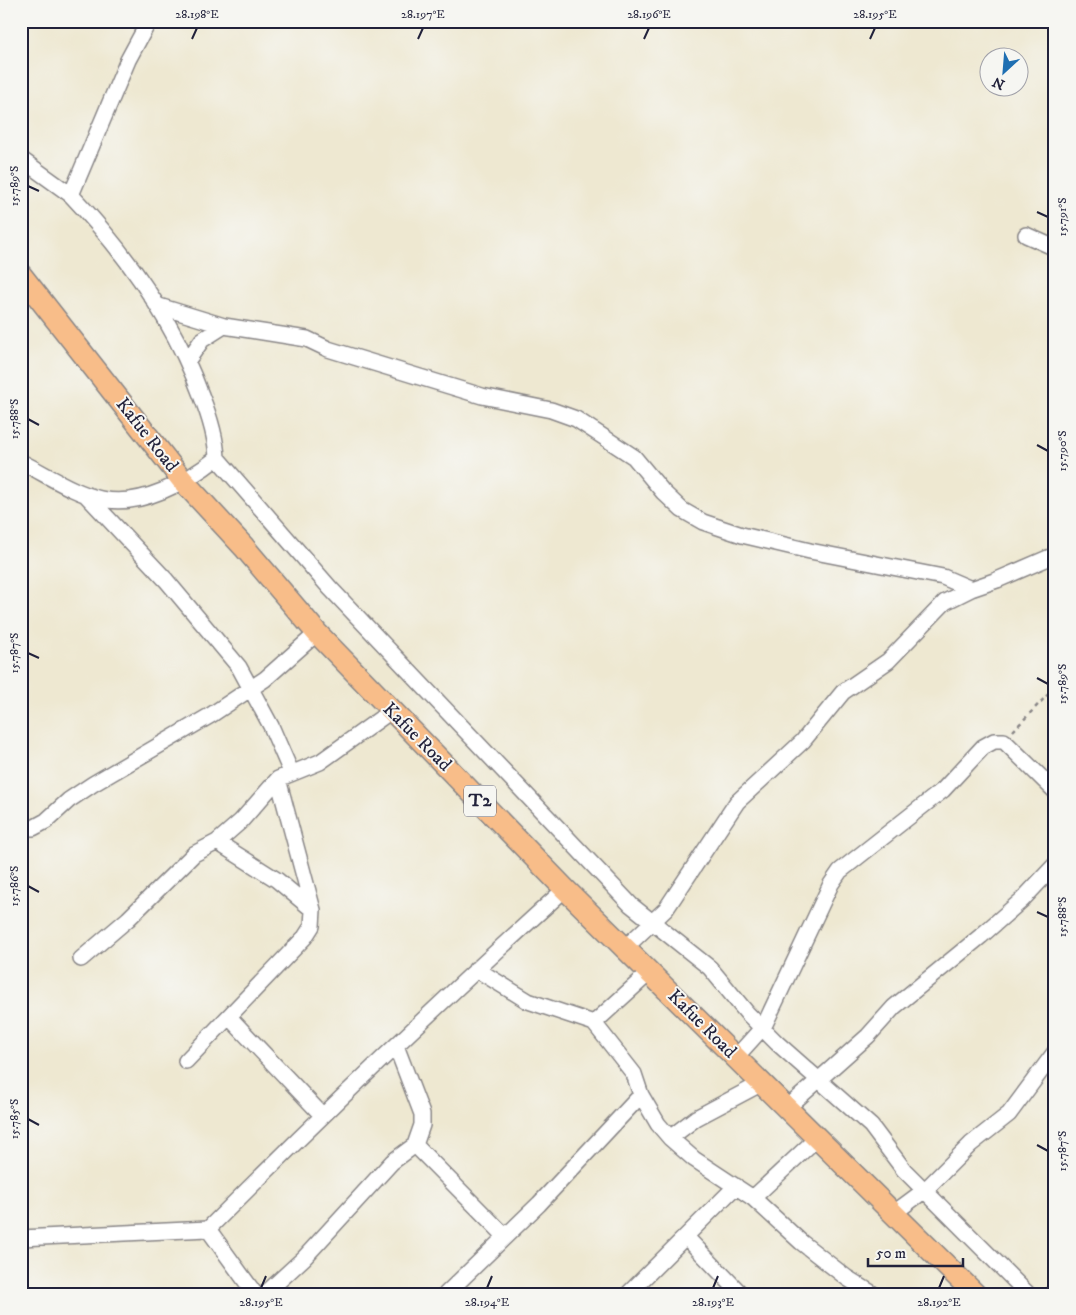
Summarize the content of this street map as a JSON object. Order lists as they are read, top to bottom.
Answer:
{
  "streets": {
    "highway": ["Kafue Road", "T2"]
  },
  "scale_bar": "50 m",
  "north": "bottom left",
  "coordinates": [
    "28.198°E",
    "28.197°E",
    "28.196°E",
    "28.195°E",
    "15.789°S",
    "15.791°S",
    "15.788°S",
    "15.790°S",
    "15.787°S",
    "15.786°S",
    "15.785°S",
    "28.194°E",
    "28.193°E",
    "28.192°E"
  ]
}
